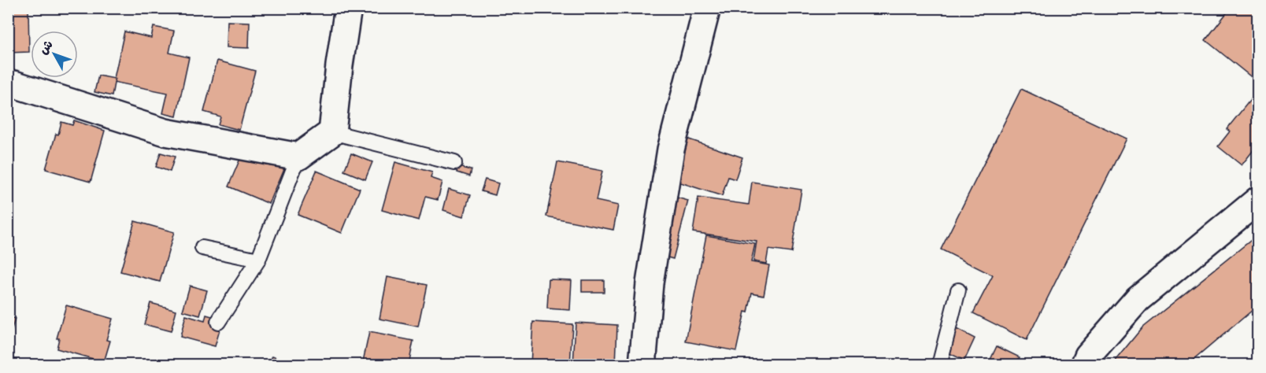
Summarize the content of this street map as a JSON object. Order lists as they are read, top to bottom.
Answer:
{
  "north": "top left"
}
